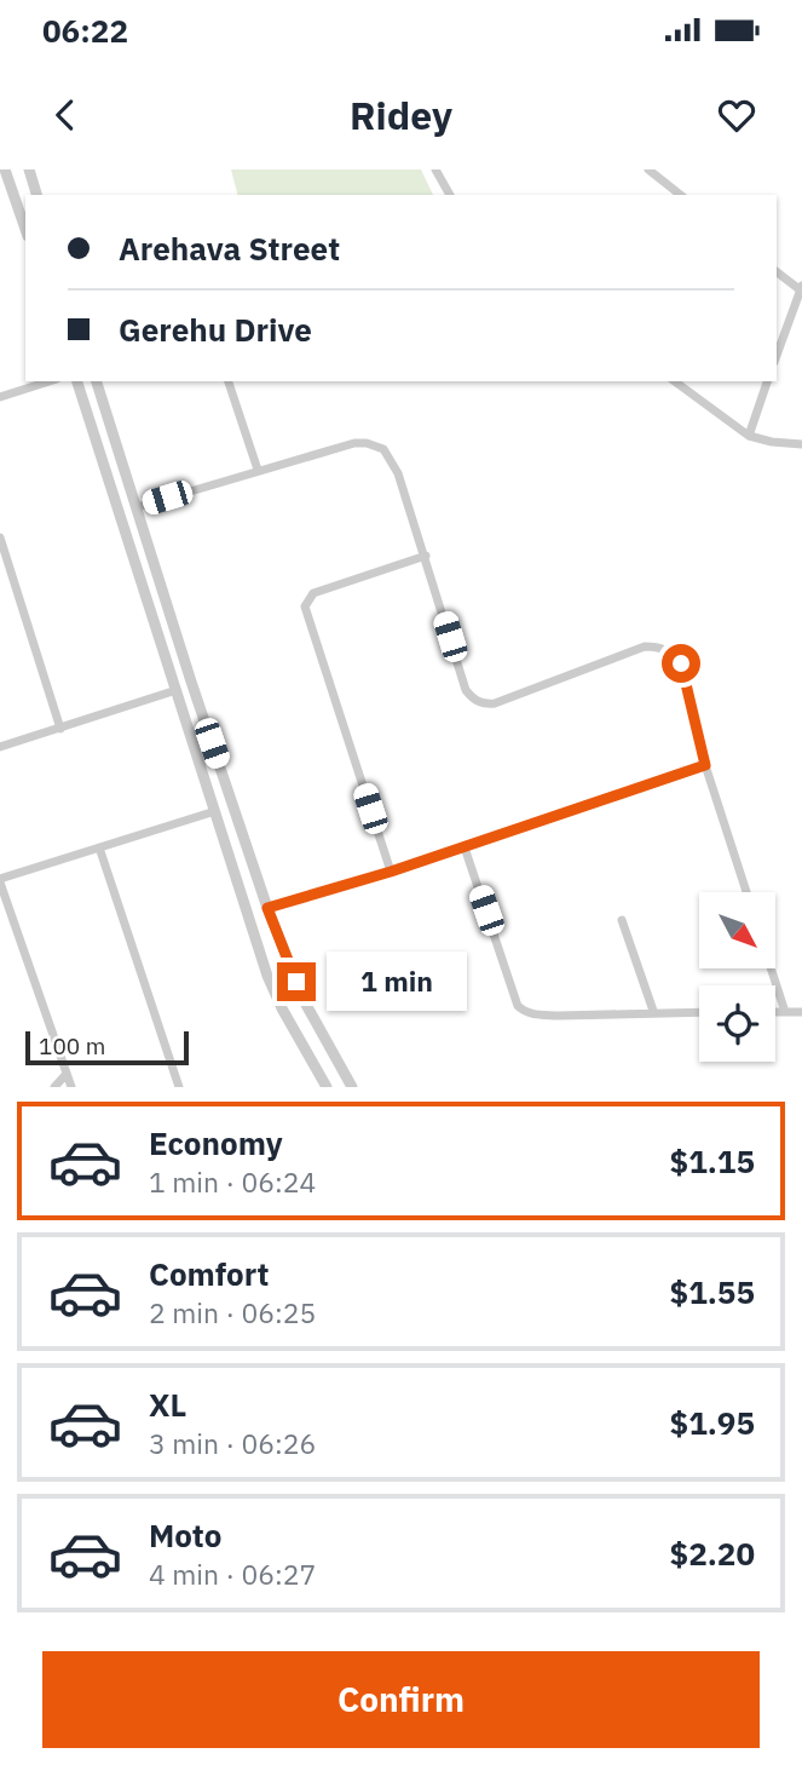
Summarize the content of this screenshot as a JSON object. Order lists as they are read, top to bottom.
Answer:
{
  "scale_bar": "100 m",
  "north": "bottom right",
  "page": {
    "status": "06:22",
    "header": "Ridey",
    "banner": ["Arehava Street", "Gerehu Drive"],
    "bubble": "1 min",
    "scale": "100 m",
    "list": [
      {
        "name": "Economy",
        "note": "1 min · 06:24",
        "value": "$1.15"
      },
      {
        "name": "Comfort",
        "note": "2 min · 06:25",
        "value": "$1.55"
      },
      {
        "name": "XL",
        "note": "3 min · 06:26",
        "value": "$1.95"
      },
      {
        "name": "Moto",
        "note": "4 min · 06:27",
        "value": "$2.20"
      }
    ],
    "buttons": "Confirm"
  }
}
